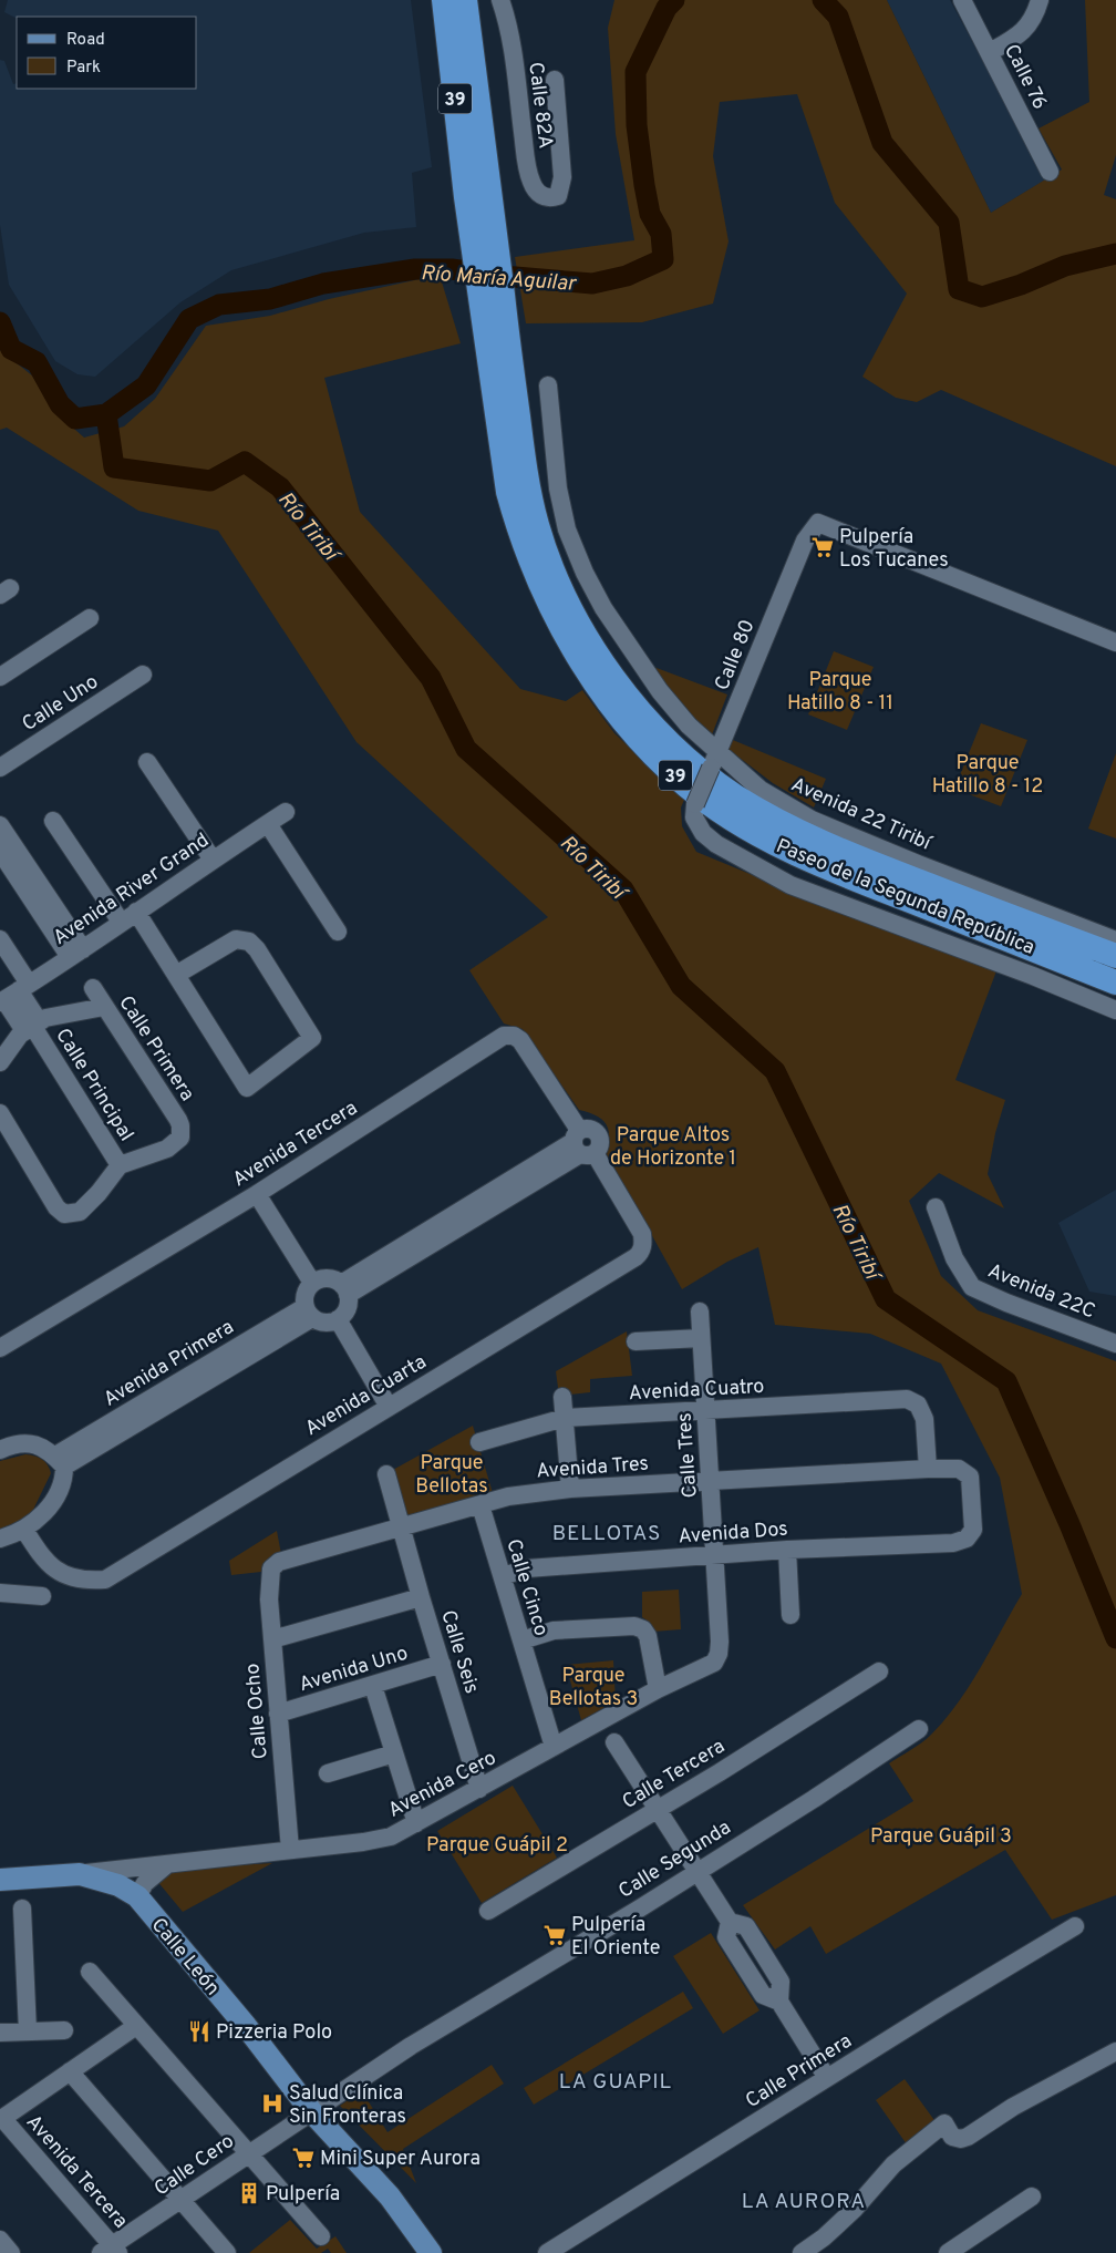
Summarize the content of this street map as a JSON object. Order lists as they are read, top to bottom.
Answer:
{
  "streets": {
    "highway": ["39", "Paseo de la Segunda República"],
    "main road": ["Calle León"],
    "street": [
      "Calle 76",
      "Calle 82A",
      "Calle 80",
      "Calle Uno",
      "Avenida 22 Tiribí",
      "Avenida River Grand",
      "Calle Primera",
      "Calle Principal",
      "Avenida Tercera",
      "Avenida 22C",
      "Avenida Primera",
      "Avenida Cuatro",
      "Avenida Cuarta",
      "Calle Tres",
      "Avenida Tres",
      "Avenida Dos",
      "Calle Cinco",
      "Calle Seis",
      "Avenida Uno",
      "Calle Ocho",
      "Calle Tercera",
      "Avenida Cero",
      "Calle Segunda",
      "Calle Cero"
    ]
  },
  "crossings": [
    ["Calle 80", "Avenida 22 Tiribí"],
    ["Avenida River Grand", "Calle Principal"],
    ["Calle Primera", "Calle Principal"],
    ["Avenida Tercera", "Avenida Cuarta"],
    ["Avenida Tercera", "Calle Cero"],
    ["Avenida Cuatro", "Calle Tres"],
    ["Avenida Cuatro", "Avenida Tres"],
    ["Avenida Cuatro", "Avenida Dos"],
    ["Calle Tres", "Avenida Tres"],
    ["Calle Tres", "Avenida Dos"],
    ["Calle Tres", "Avenida Cero"],
    ["Avenida Tres", "Avenida Dos"],
    ["Avenida Tres", "Calle Cinco"],
    ["Avenida Tres", "Calle Seis"],
    ["Avenida Tres", "Calle Ocho"],
    ["Avenida Dos", "Calle Cinco"],
    ["Calle Cinco", "Avenida Cero"],
    ["Calle Seis", "Avenida Uno"],
    ["Calle Seis", "Avenida Cero"],
    ["Avenida Uno", "Calle Ocho"],
    ["Calle Ocho", "Avenida Cero"],
    ["Avenida Cero", "Calle León"],
    ["Calle Segunda", "Calle León"],
    ["Calle Segunda", "Calle Cero"],
    ["Calle León", "Calle Cero"]
  ],
  "districts": ["BELLOTAS", "LA GUAPIL", "LA AURORA"],
  "water": ["Río María Aguilar", "Río Tiribí"],
  "parks": [
    "Parque Hatillo 8 - 11",
    "Parque Hatillo 8 - 12",
    "Parque Altos de Horizonte 1",
    "Parque Bellotas",
    "Parque Bellotas 3",
    "Parque Guápil 3",
    "Parque Guápil 2"
  ],
  "places": {
    "supermarket": ["Pulpería Los Tucanes", "Pulpería El Oriente", "Mini Super Aurora"],
    "restaurant": ["Pizzeria Polo"],
    "hospital": ["Salud Clínica Sin Fronteras"],
    "building": ["Pulpería"]
  },
  "legend": ["Road", "Park"]
}
